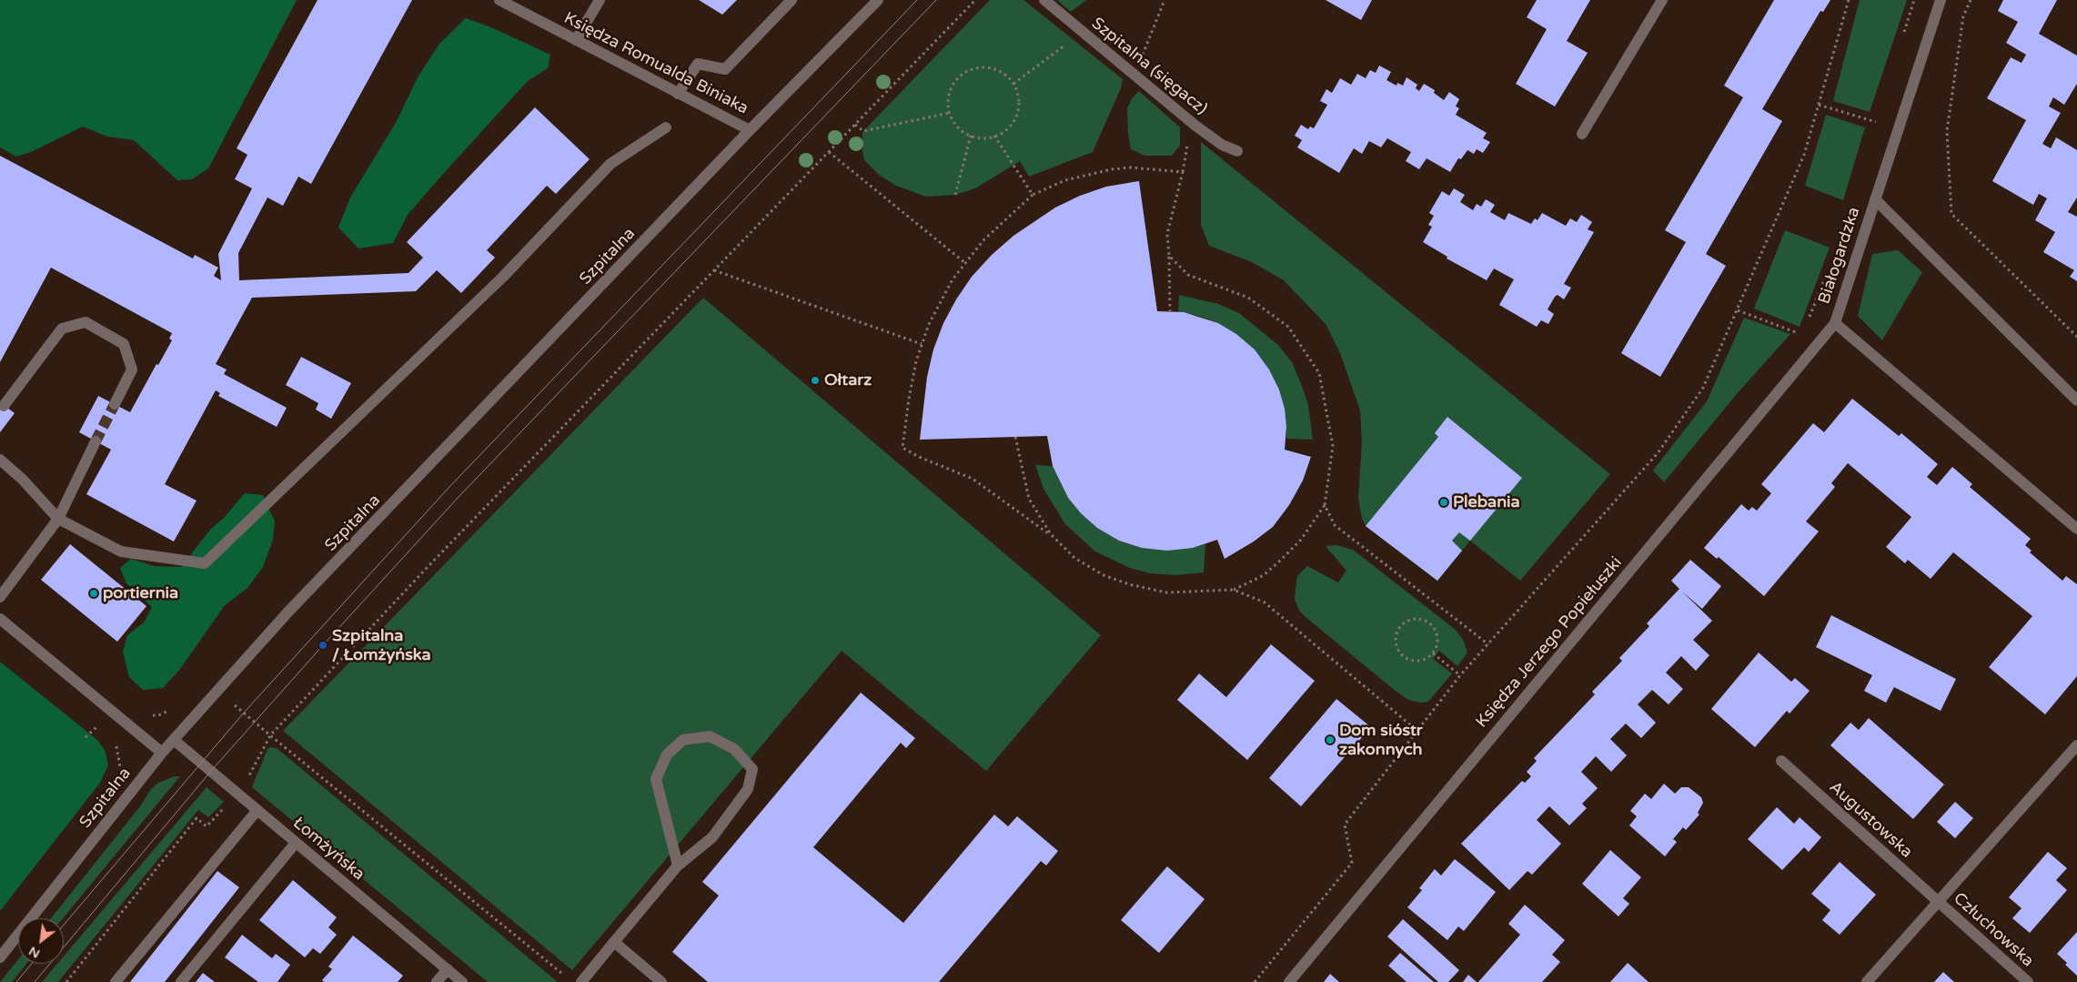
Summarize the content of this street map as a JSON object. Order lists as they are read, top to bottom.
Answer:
{
  "streets": {
    "street": [
      "Księdza Romualda Biniaka",
      "Szpitalna (sięgacz)",
      "Białogardzka",
      "Szpitalna",
      "Księdza Jerzego Popiełuszki",
      "Augustowska",
      "Łomżyńska",
      "Człuchowska"
    ]
  },
  "crossings": [
    ["Księdza Romualda Biniaka", "Szpitalna"],
    ["Białogardzka", "Księdza Jerzego Popiełuszki"],
    ["Szpitalna", "Łomżyńska"],
    ["Augustowska", "Człuchowska"]
  ],
  "places": [
    "Ołtarz",
    "Plebania",
    "portiernia",
    "Szpitalna / Łomżyńska",
    "Dom sióstr zakonnych"
  ],
  "north": "bottom left"
}
